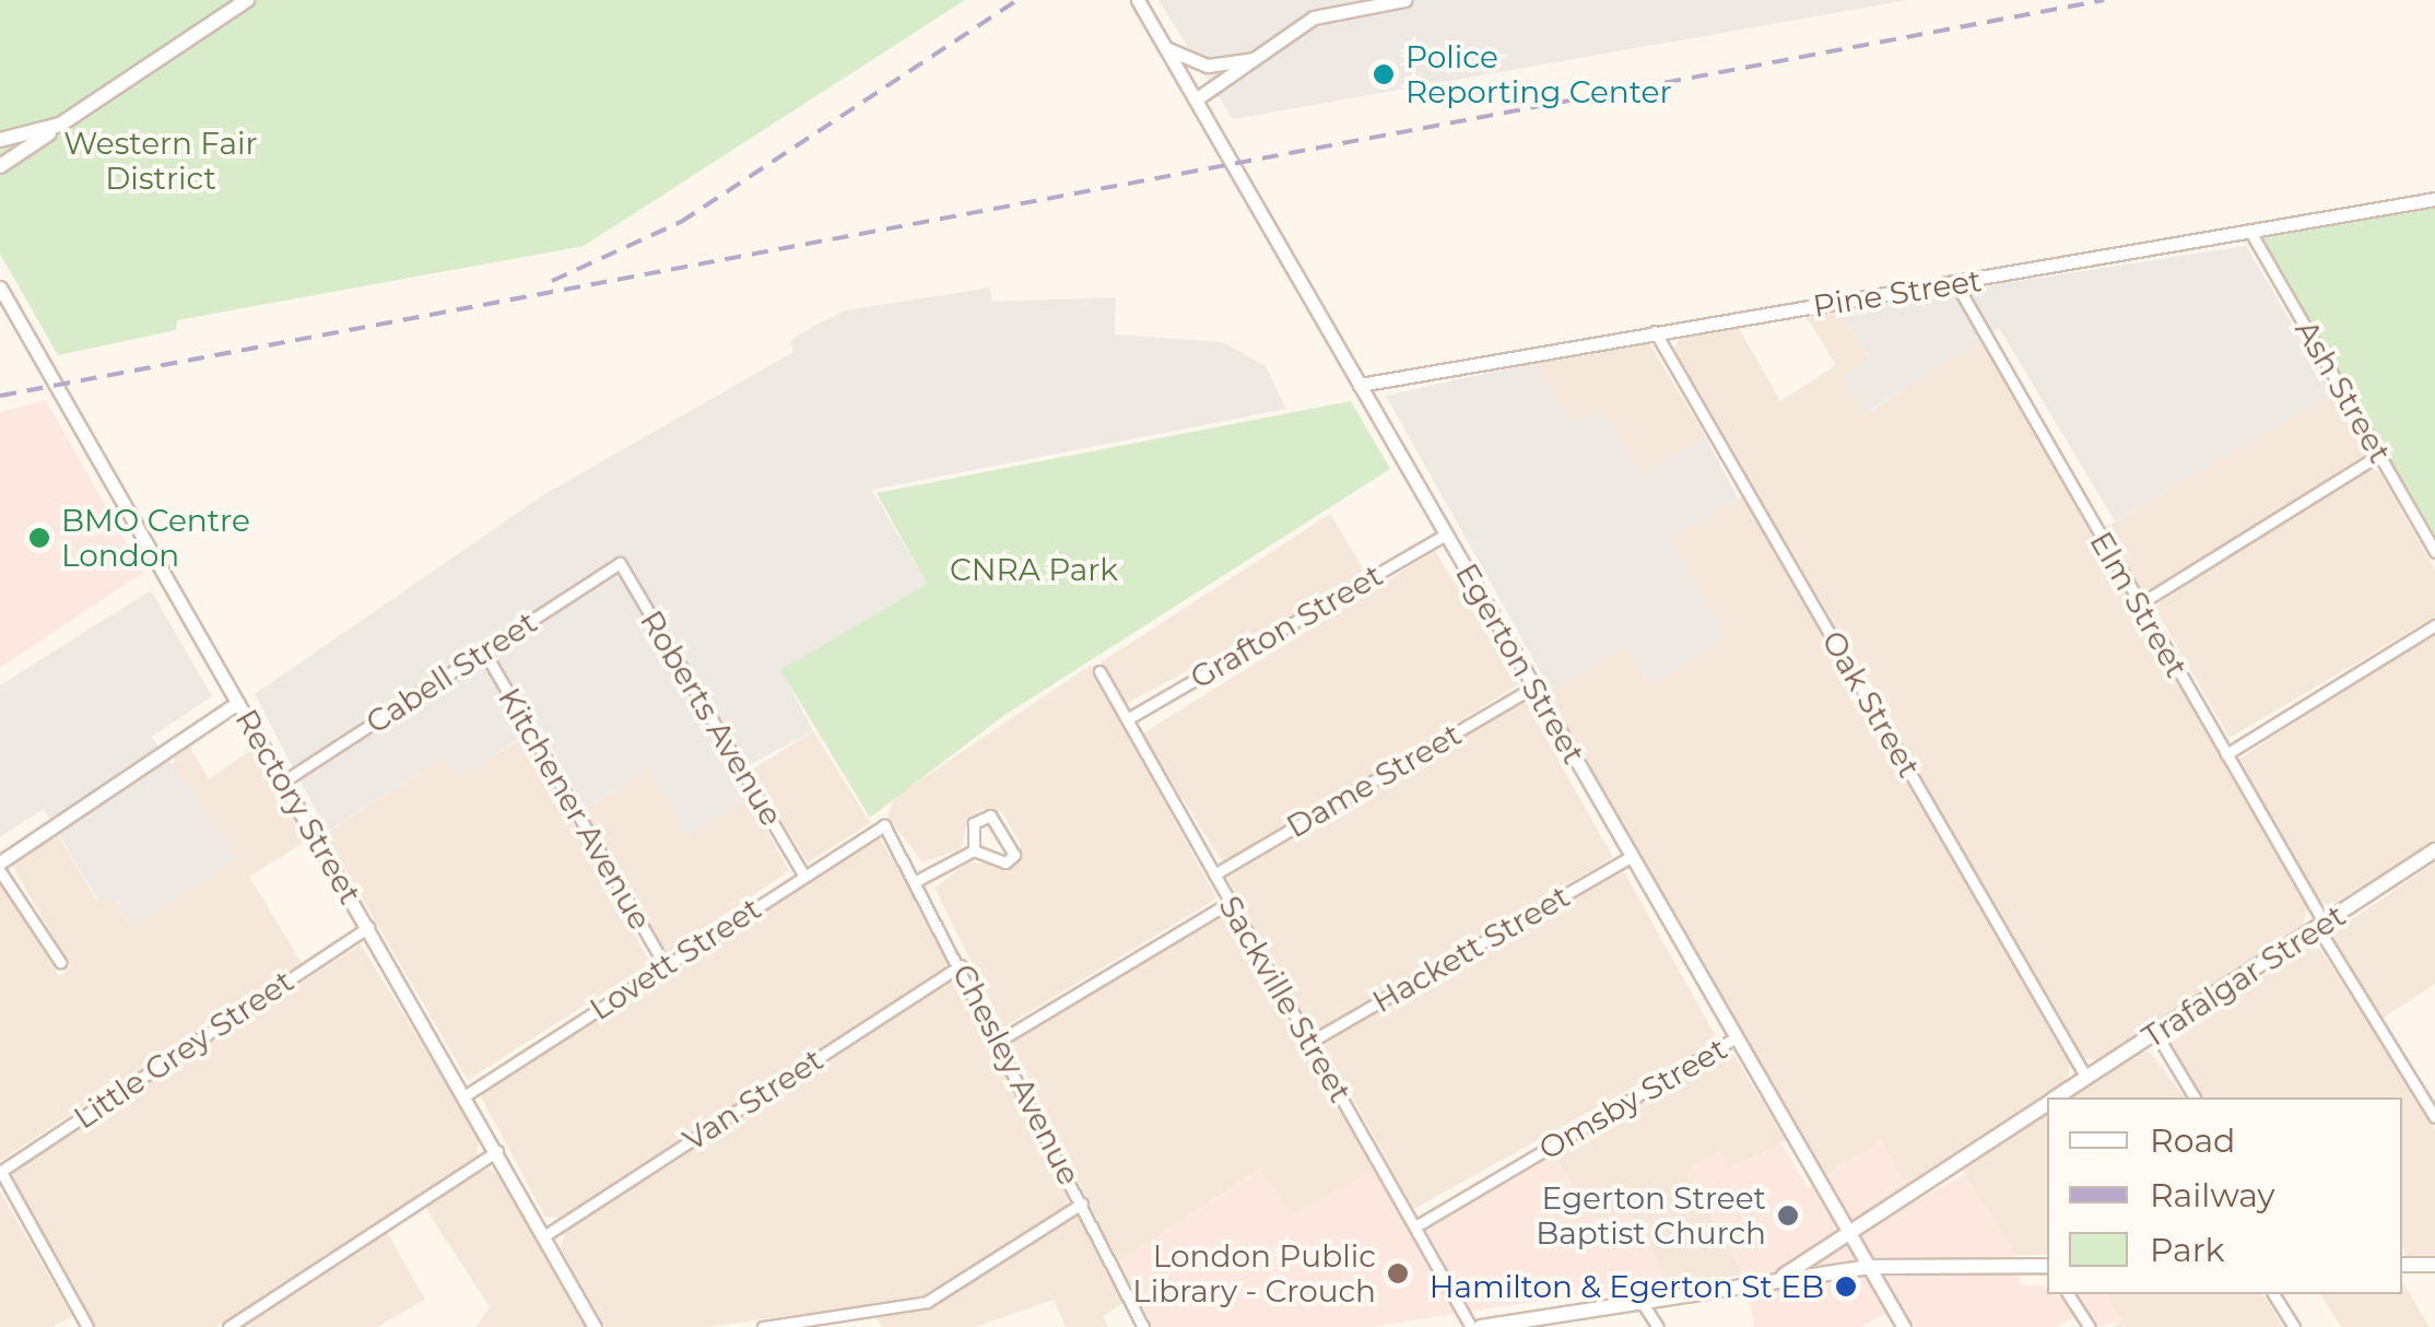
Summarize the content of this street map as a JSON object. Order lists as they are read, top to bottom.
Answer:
{
  "streets": {
    "main road": ["Trafalgar Street"],
    "street": [
      "Pine Street",
      "Ash Street",
      "Elm Street",
      "Grafton Street",
      "Egerton Street",
      "Cabell Street",
      "Oak Street",
      "Roberts Avenue",
      "Dame Street",
      "Rectory Street",
      "Kitchener Avenue",
      "Hackett Street",
      "Lovett Street",
      "Sackville Street",
      "Little Grey Street",
      "Chesley Avenue",
      "Omsby Street",
      "Van Street"
    ]
  },
  "crossings": [
    ["Pine Street", "Ash Street"],
    ["Pine Street", "Elm Street"],
    ["Pine Street", "Egerton Street"],
    ["Pine Street", "Oak Street"],
    ["Elm Street", "Trafalgar Street"],
    ["Grafton Street", "Egerton Street"],
    ["Grafton Street", "Sackville Street"],
    ["Egerton Street", "Dame Street"],
    ["Egerton Street", "Hackett Street"],
    ["Egerton Street", "Trafalgar Street"],
    ["Egerton Street", "Omsby Street"],
    ["Cabell Street", "Roberts Avenue"],
    ["Cabell Street", "Rectory Street"],
    ["Cabell Street", "Kitchener Avenue"],
    ["Oak Street", "Trafalgar Street"],
    ["Roberts Avenue", "Lovett Street"],
    ["Dame Street", "Sackville Street"],
    ["Rectory Street", "Lovett Street"],
    ["Rectory Street", "Little Grey Street"],
    ["Rectory Street", "Van Street"],
    ["Kitchener Avenue", "Lovett Street"],
    ["Hackett Street", "Sackville Street"],
    ["Lovett Street", "Chesley Avenue"],
    ["Sackville Street", "Omsby Street"],
    ["Chesley Avenue", "Van Street"]
  ],
  "parks": ["Western Fair District", "CNRA Park"],
  "places": [
    "Police Reporting Center",
    "BMO Centre London",
    "Egerton Street Baptist Church",
    "London Public Library - Crouch",
    "Hamilton & Egerton St EB"
  ],
  "legend": ["Road", "Railway", "Park"]
}
